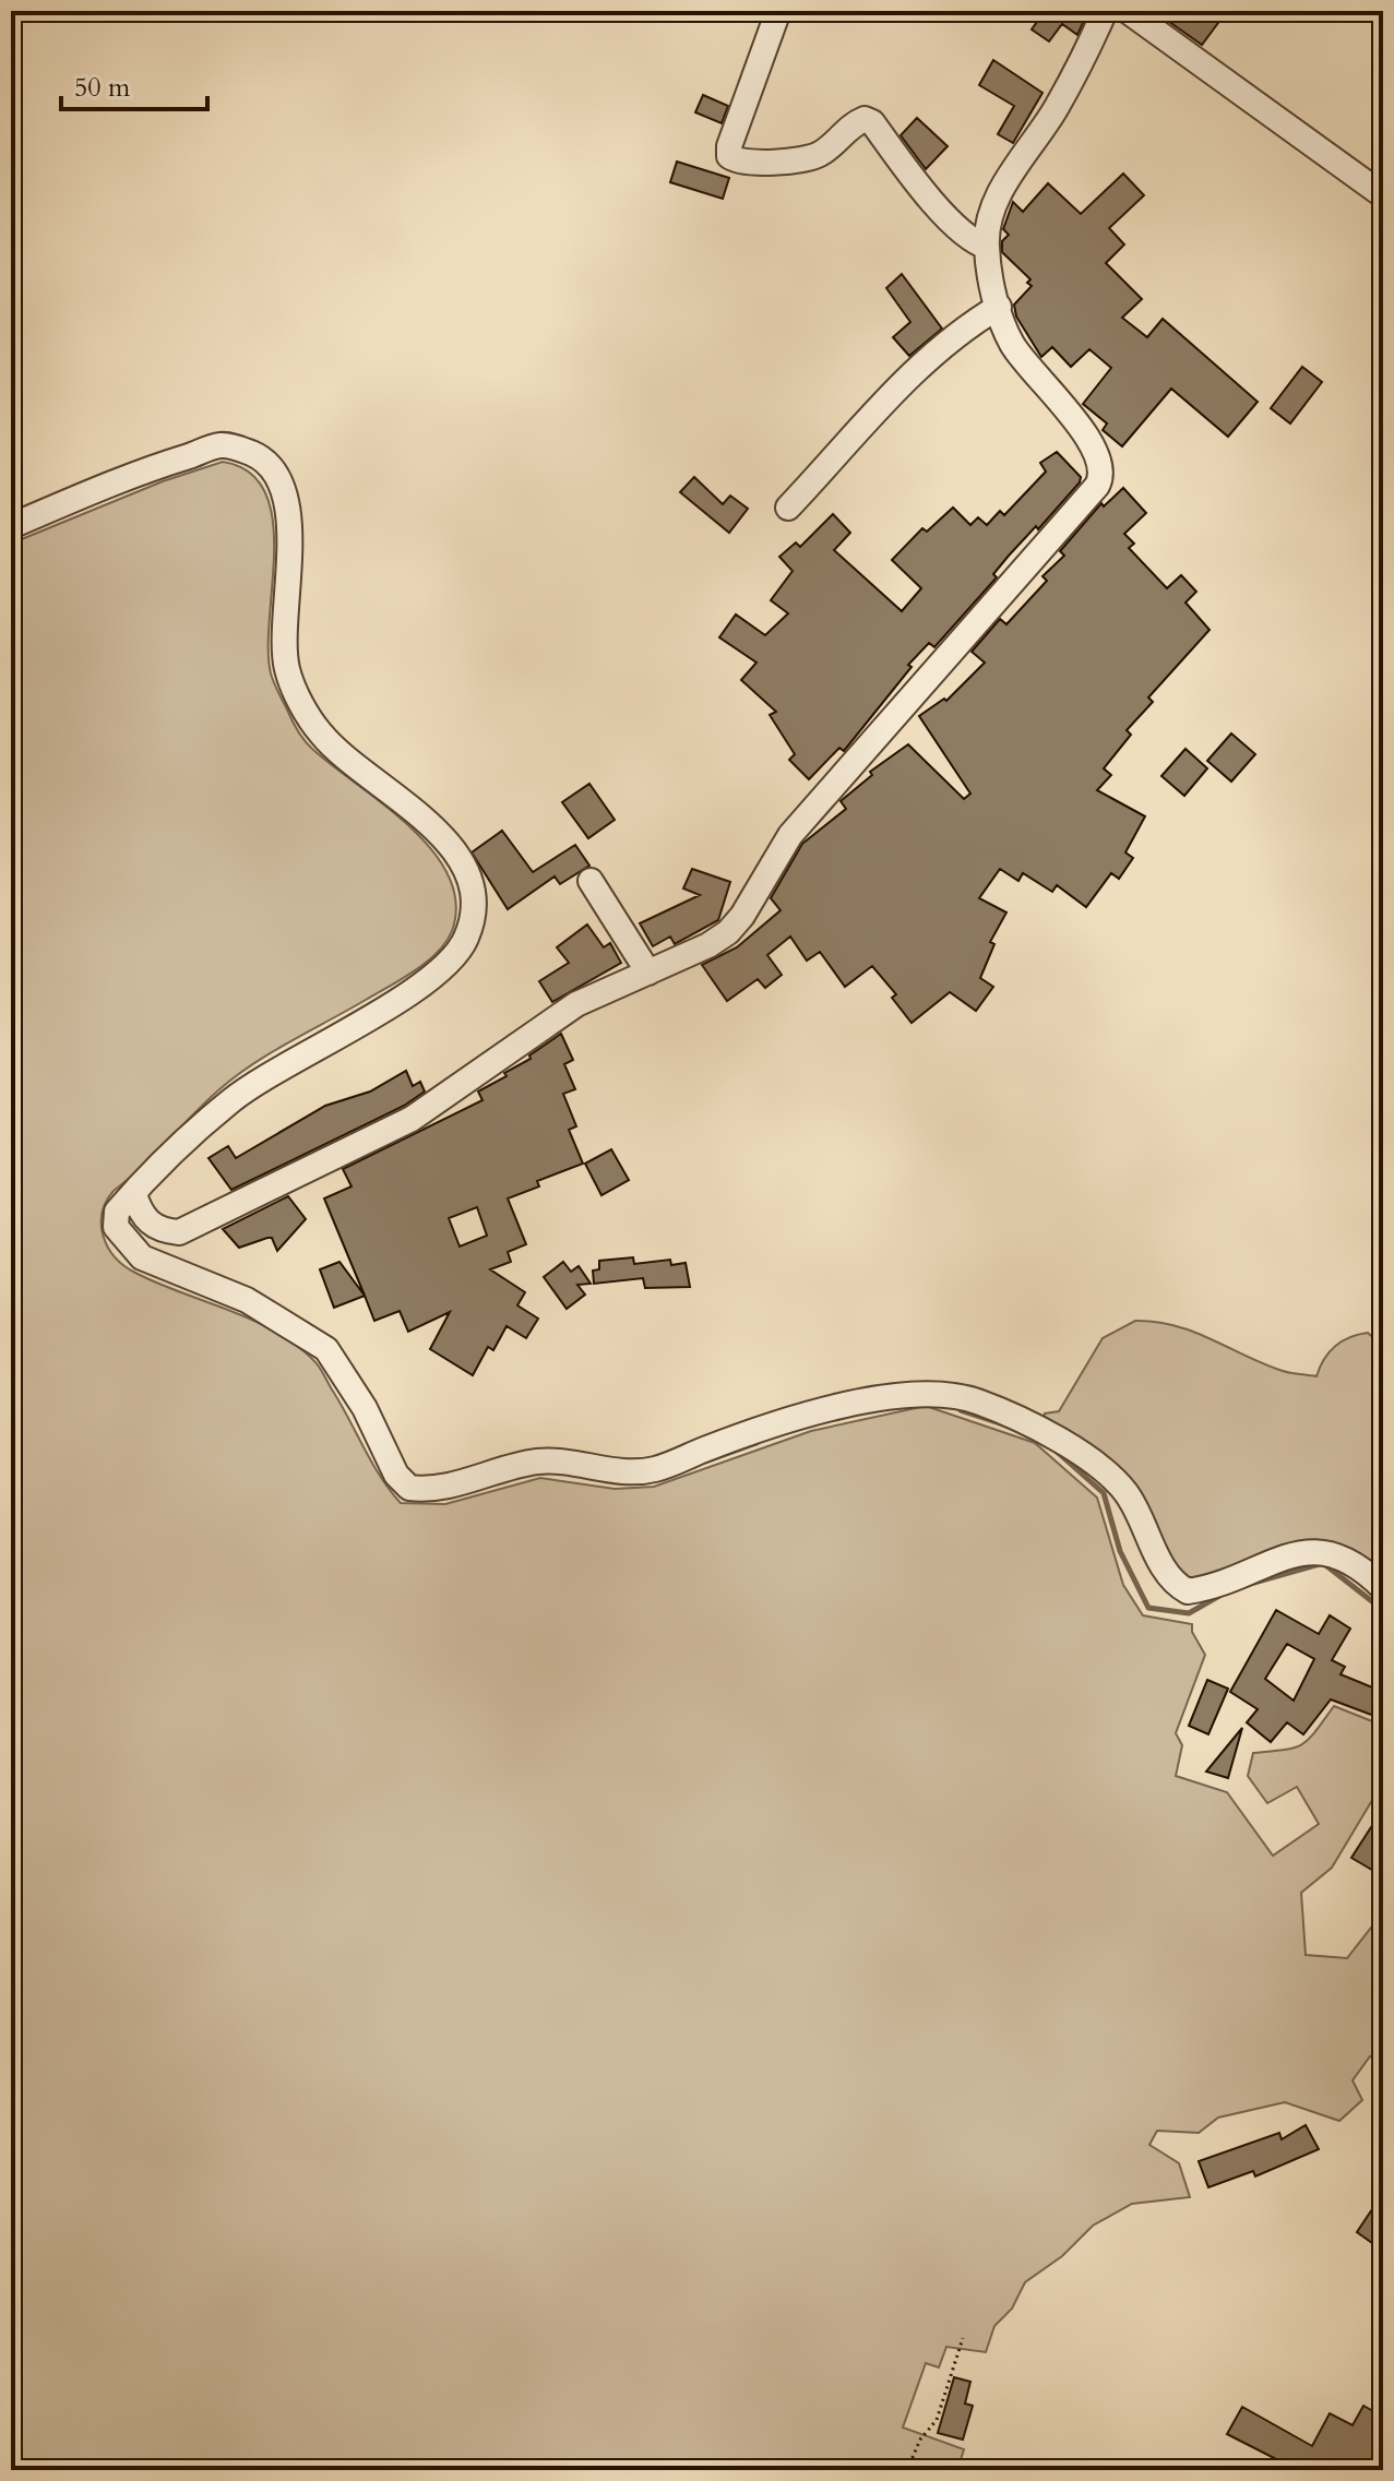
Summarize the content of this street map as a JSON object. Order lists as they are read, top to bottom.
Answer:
{
  "scale_bar": "50 m"
}
